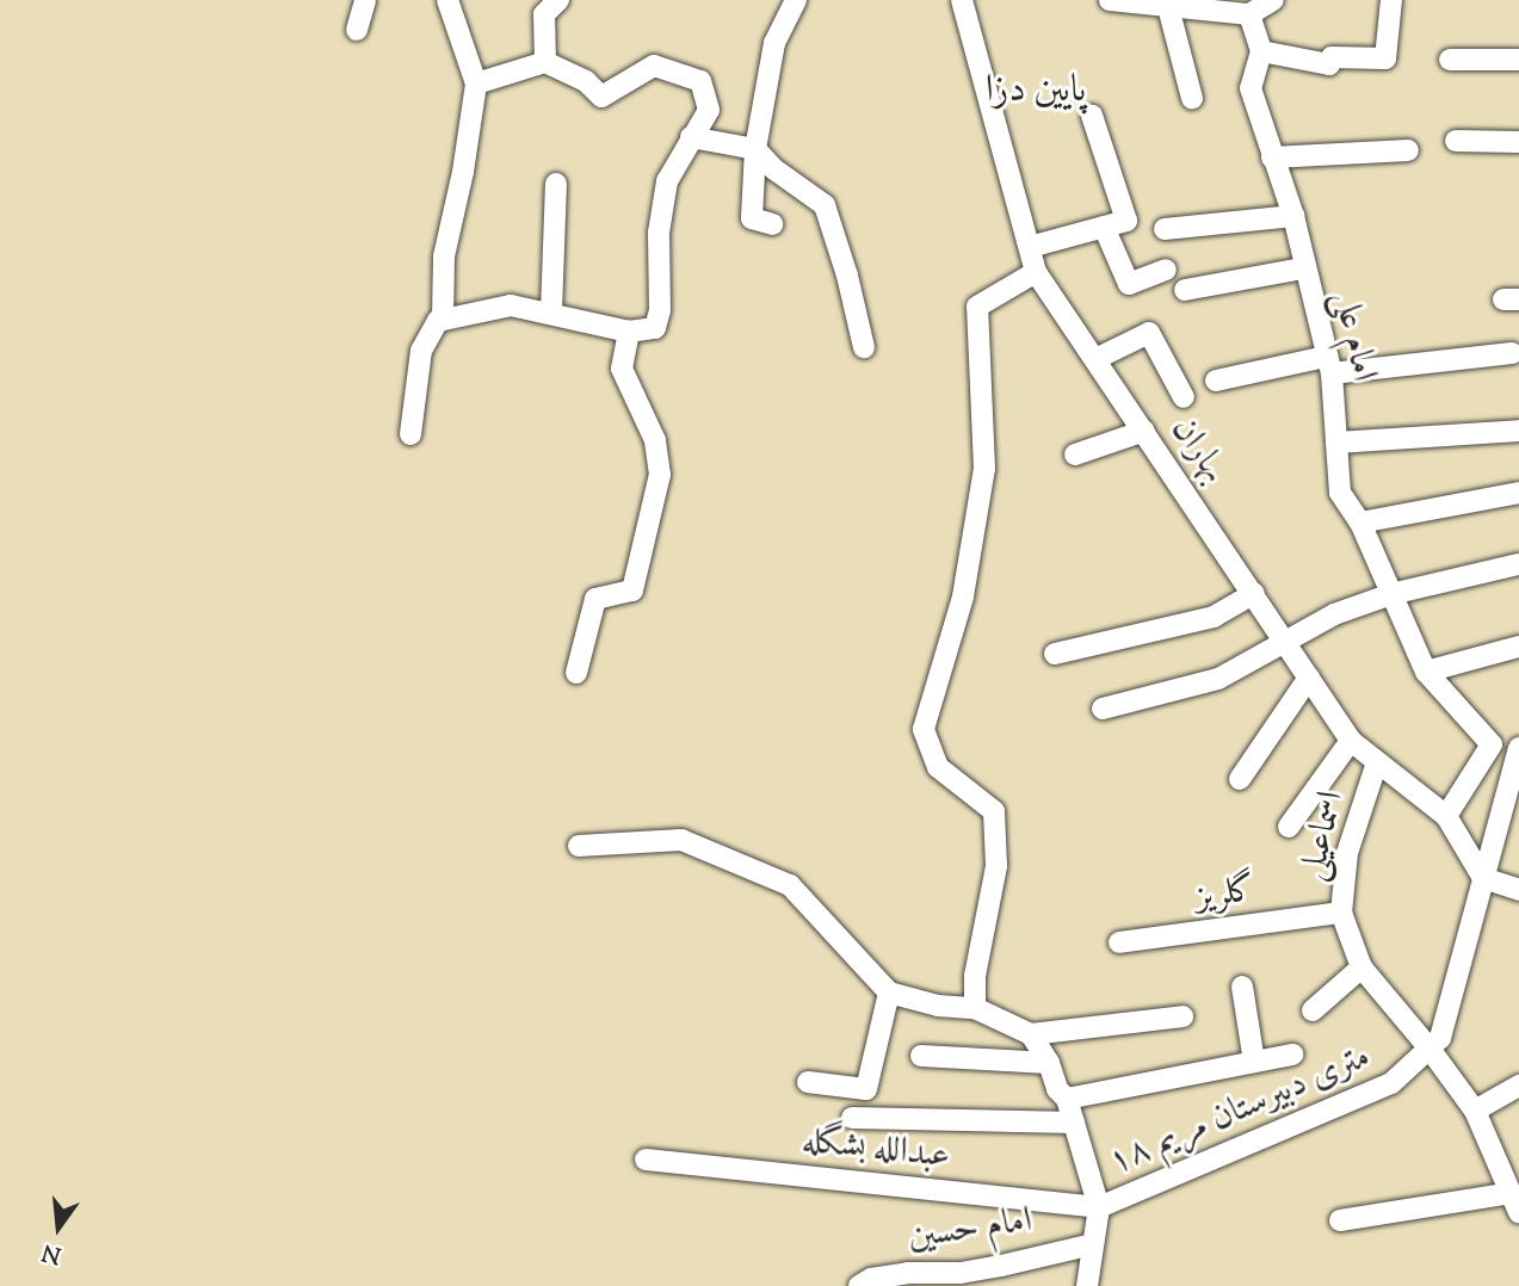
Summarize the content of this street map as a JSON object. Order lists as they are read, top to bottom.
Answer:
{
  "streets": {
    "street": [
      "امام علی",
      "بهاران",
      "اسماعیلی",
      "گلریز",
      "۱۸ متری دبیرستان مریم",
      "عبدالله بشگله",
      "امام حسین"
    ]
  },
  "crossings": [
    ["امام علی", "بهاران"],
    ["بهاران", "اسماعیلی"],
    ["بهاران", "۱۸ متری دبیرستان مریم"],
    ["اسماعیلی", "گلریز"],
    ["اسماعیلی", "۱۸ متری دبیرستان مریم"],
    ["۱۸ متری دبیرستان مریم", "عبدالله بشگله"]
  ],
  "districts": ["پایین دزا"],
  "north": "bottom"
}
